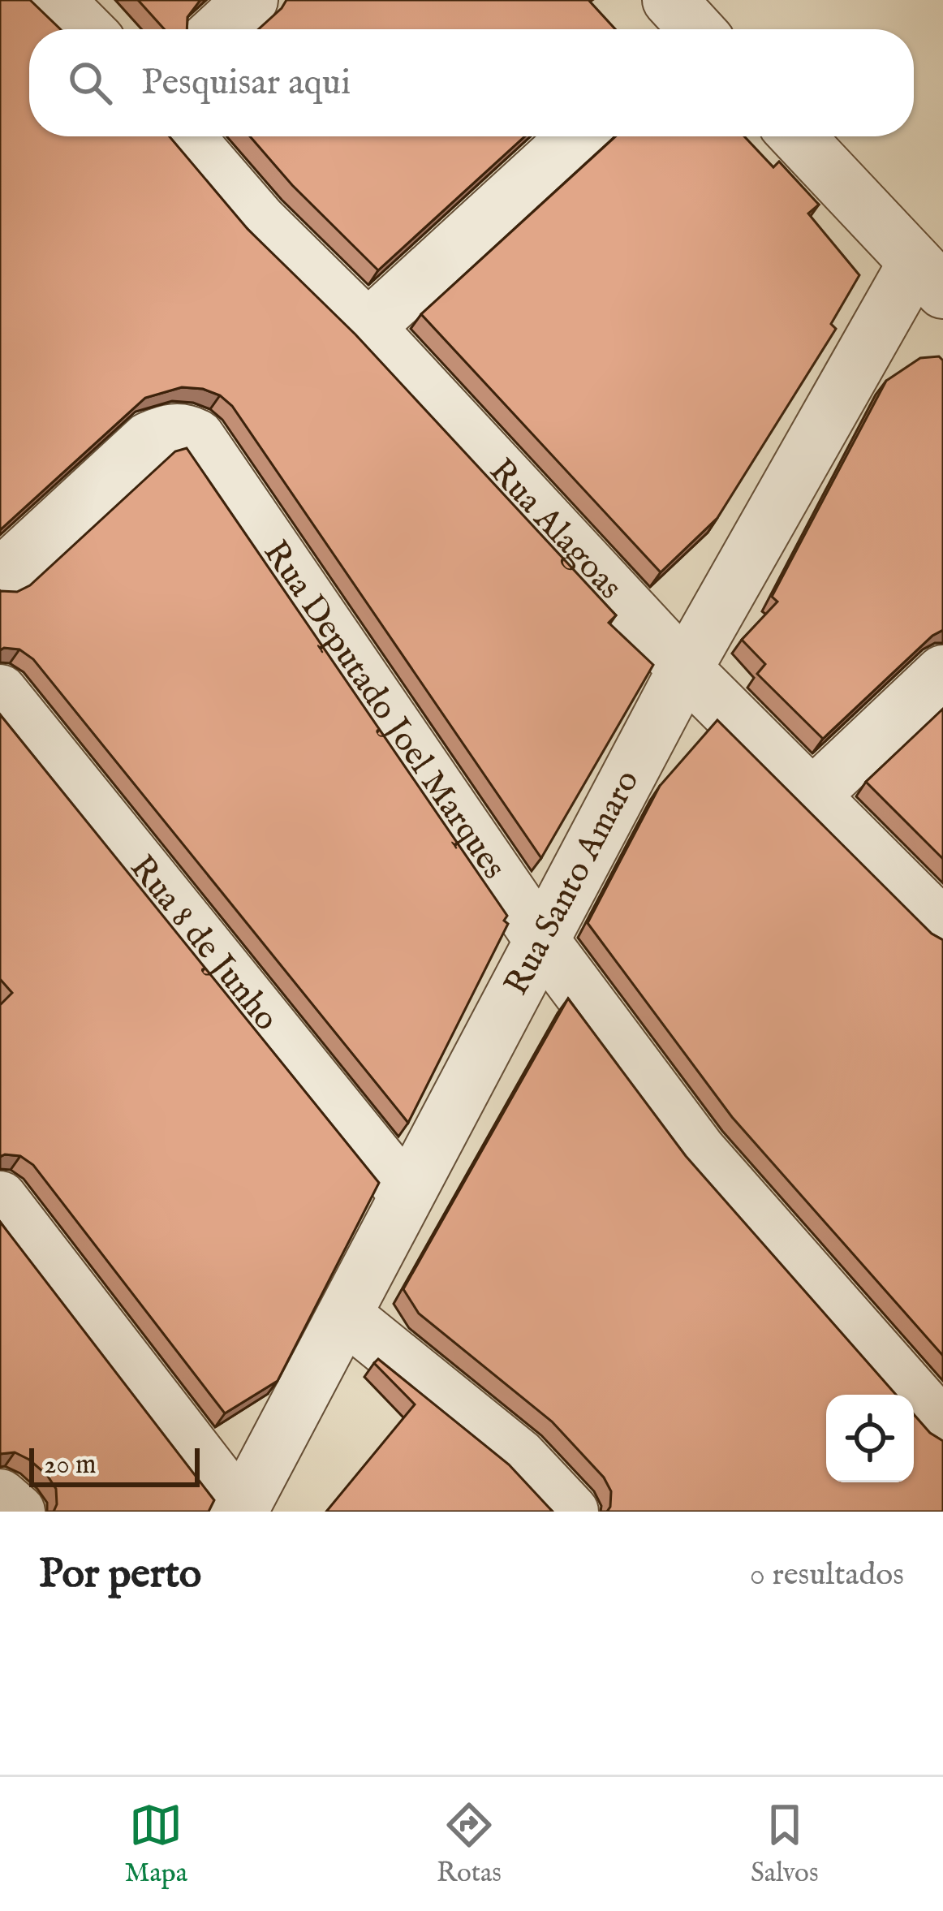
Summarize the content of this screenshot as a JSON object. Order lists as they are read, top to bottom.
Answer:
{
  "streets": {
    "street": [
      "Rua Alagoas",
      "Rua Deputado Joel Marques",
      "Rua Santo Amaro",
      "Rua 8 de Junho"
    ]
  },
  "crossings": [
    ["Rua Alagoas", "Rua Santo Amaro"],
    ["Rua Deputado Joel Marques", "Rua Santo Amaro"],
    ["Rua Santo Amaro", "Rua 8 de Junho"]
  ],
  "scale_bar": "20 m",
  "page": {
    "search": "Pesquisar aqui",
    "scale": "20 m",
    "heading": ["Por perto", "0 resultados"],
    "nav": ["Mapa", "Rotas", "Salvos"]
  }
}
